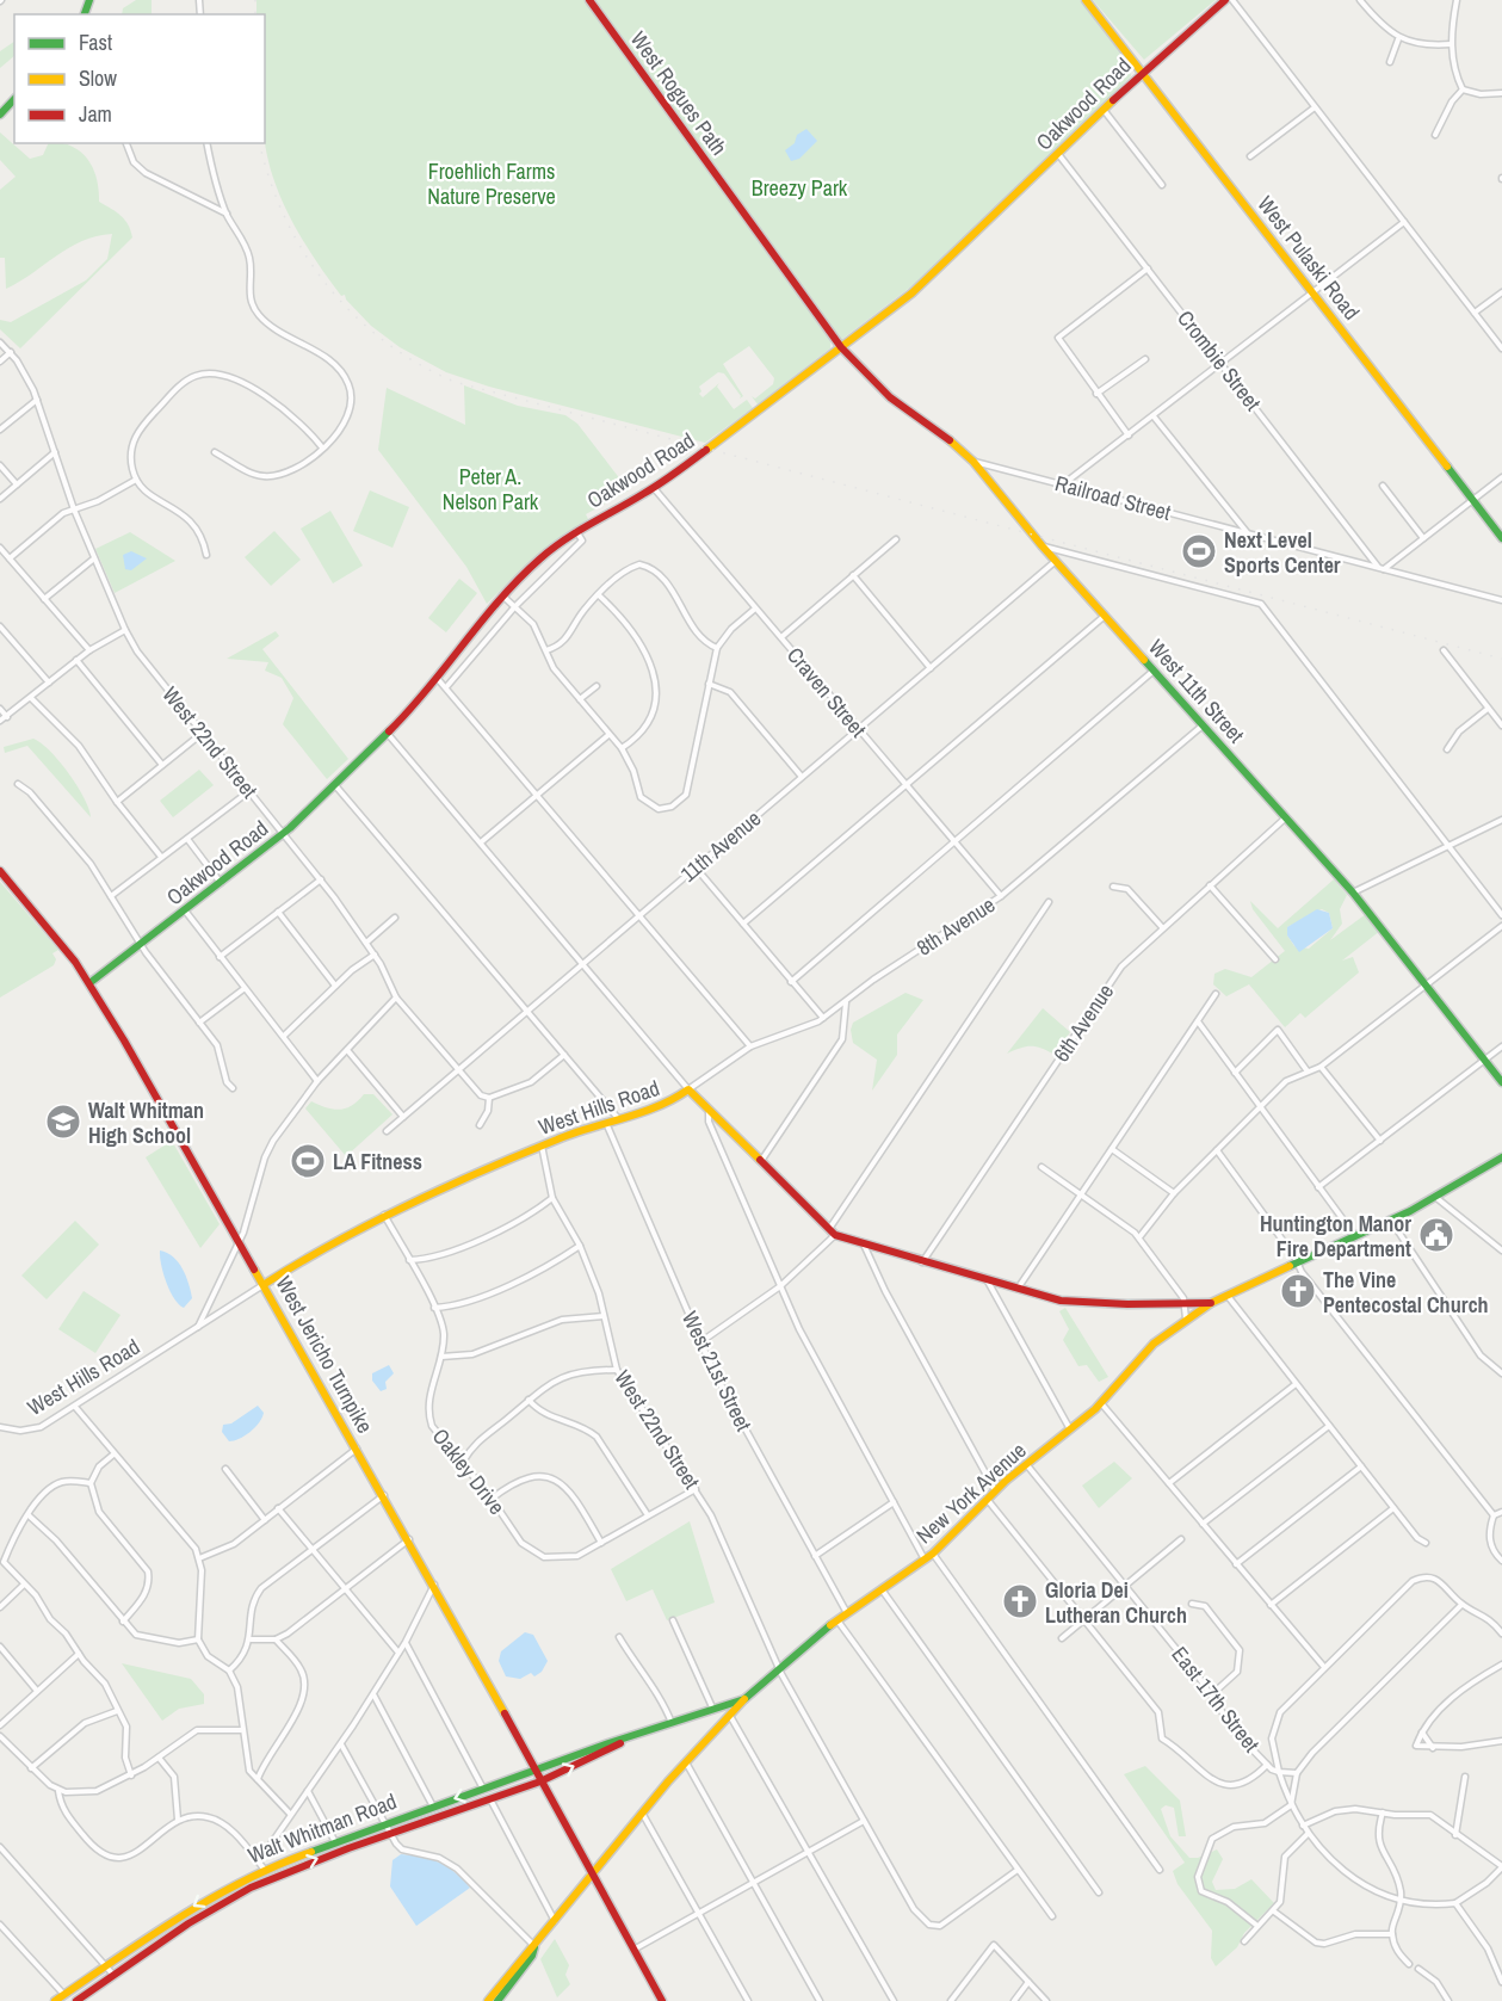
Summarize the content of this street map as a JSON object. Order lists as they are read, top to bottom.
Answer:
{
  "streets": {
    "main road": [
      "West Rogues Path",
      "Oakwood Road",
      "West Pulaski Road",
      "West 11th Street",
      "West Hills Road",
      "West Jericho Turnpike",
      "New York Avenue",
      "Walt Whitman Road"
    ],
    "street": [
      "Crombie Street",
      "Railroad Street",
      "Craven Street",
      "West 22nd Street",
      "11th Avenue",
      "8th Avenue",
      "6th Avenue",
      "West 21st Street",
      "Oakley Drive",
      "East 17th Street"
    ]
  },
  "crossings": [
    ["West Rogues Path", "Oakwood Road"],
    ["West Rogues Path", "West 11th Street"],
    ["Oakwood Road", "West Pulaski Road"],
    ["Oakwood Road", "Crombie Street"],
    ["Oakwood Road", "West 11th Street"],
    ["Oakwood Road", "Craven Street"],
    ["Oakwood Road", "West 22nd Street"],
    ["Oakwood Road", "West Jericho Turnpike"],
    ["Crombie Street", "Railroad Street"],
    ["Railroad Street", "West 11th Street"],
    ["West 11th Street", "11th Avenue"],
    ["West 11th Street", "8th Avenue"],
    ["West 11th Street", "6th Avenue"],
    ["Craven Street", "11th Avenue"],
    ["Craven Street", "8th Avenue"],
    ["West 22nd Street", "11th Avenue"],
    ["West 22nd Street", "West Hills Road"],
    ["West 22nd Street", "Oakley Drive"],
    ["West 22nd Street", "New York Avenue"],
    ["8th Avenue", "West Hills Road"],
    ["6th Avenue", "West Hills Road"],
    ["West Hills Road", "West Jericho Turnpike"],
    ["West Hills Road", "West 21st Street"],
    ["West Hills Road", "Oakley Drive"],
    ["West Hills Road", "New York Avenue"],
    ["West Jericho Turnpike", "New York Avenue"],
    ["West Jericho Turnpike", "Walt Whitman Road"],
    ["West 21st Street", "New York Avenue"],
    ["New York Avenue", "East 17th Street"],
    ["New York Avenue", "Walt Whitman Road"]
  ],
  "parks": ["Froehlich Farms Nature Preserve", "Breezy Park", "Peter A. Nelson Park"],
  "places": {
    "sports": ["Next Level Sports Center", "LA Fitness"],
    "school or university": ["Walt Whitman High School"],
    "public building": ["Huntington Manor Fire Department"],
    "church": ["The Vine Pentecostal Church", "Gloria Dei Lutheran Church"]
  },
  "legend": ["Fast", "Slow", "Jam"]
}
